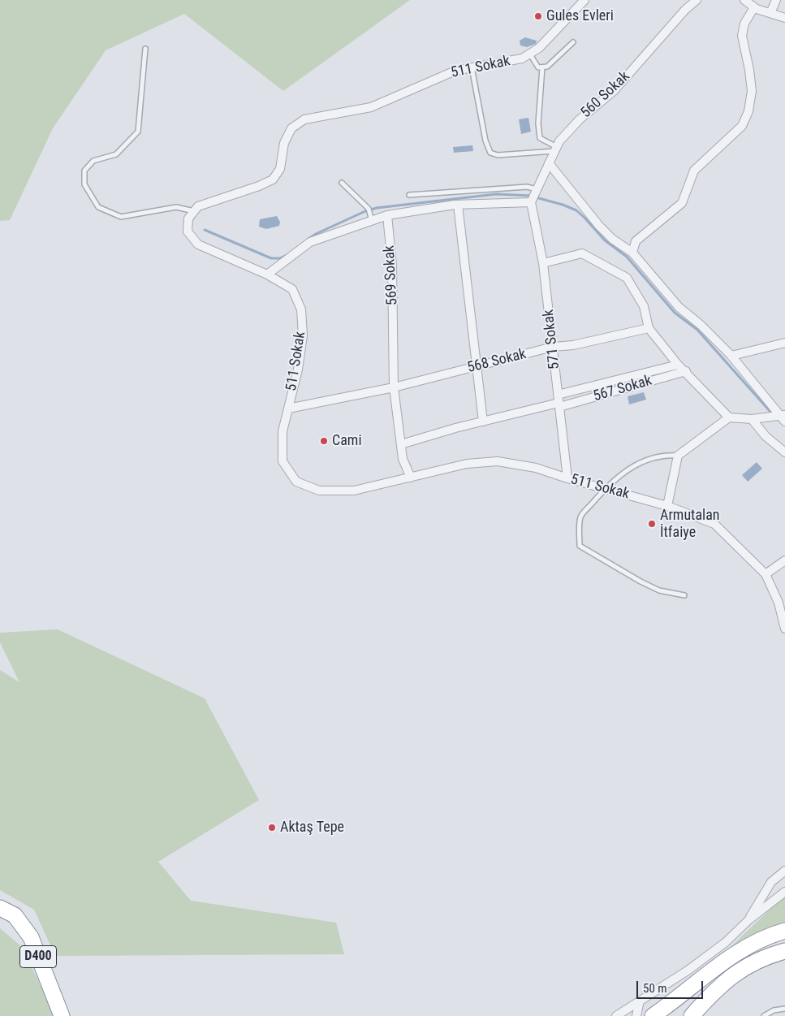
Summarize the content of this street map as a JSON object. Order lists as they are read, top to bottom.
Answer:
{
  "streets": {
    "highway": ["D400"],
    "street": [
      "511 Sokak",
      "560 Sokak",
      "569 Sokak",
      "571 Sokak",
      "568 Sokak",
      "567 Sokak"
    ]
  },
  "crossings": [
    ["511 Sokak", "569 Sokak"],
    ["511 Sokak", "571 Sokak"],
    ["511 Sokak", "568 Sokak"],
    ["560 Sokak", "571 Sokak"],
    ["569 Sokak", "568 Sokak"],
    ["571 Sokak", "568 Sokak"],
    ["571 Sokak", "567 Sokak"]
  ],
  "places": [
    "Gules Evleri",
    "Cami",
    "Armutalan İtfaiye",
    "Aktaş Tepe"
  ],
  "scale_bar": "50 m"
}
